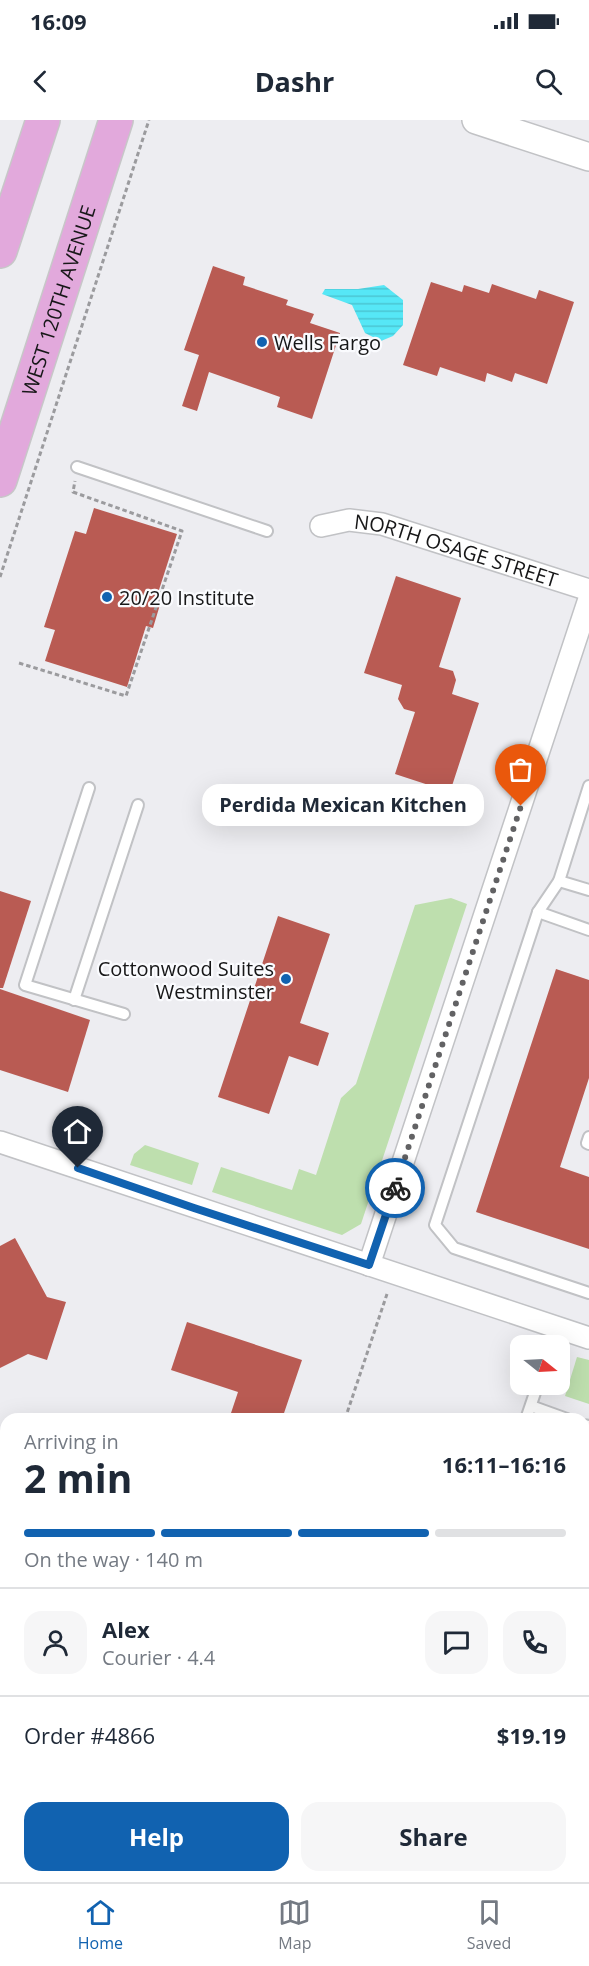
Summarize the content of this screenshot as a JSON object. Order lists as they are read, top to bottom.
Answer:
{
  "streets": {
    "main road": ["WEST 120TH AVENUE"],
    "street": ["NORTH OSAGE STREET"]
  },
  "places": [
    "Wells Fargo",
    "20/20 Institute",
    "Perdida Mexican Kitchen",
    "Cottonwood Suites Westminster"
  ],
  "north": "right",
  "page": {
    "status": "16:09",
    "header": "Dashr",
    "bubble": "Perdida Mexican Kitchen",
    "heading": ["2 min", "Arriving in", "16:11–16:16"],
    "panel": [
      "Alex",
      "Courier · 4.4",
      "Order #4866",
      "$19.19"
    ],
    "bar": "On the way · 140 m",
    "buttons": ["Help", "Share"],
    "tabs": ["Home", "Map", "Saved"]
  }
}
